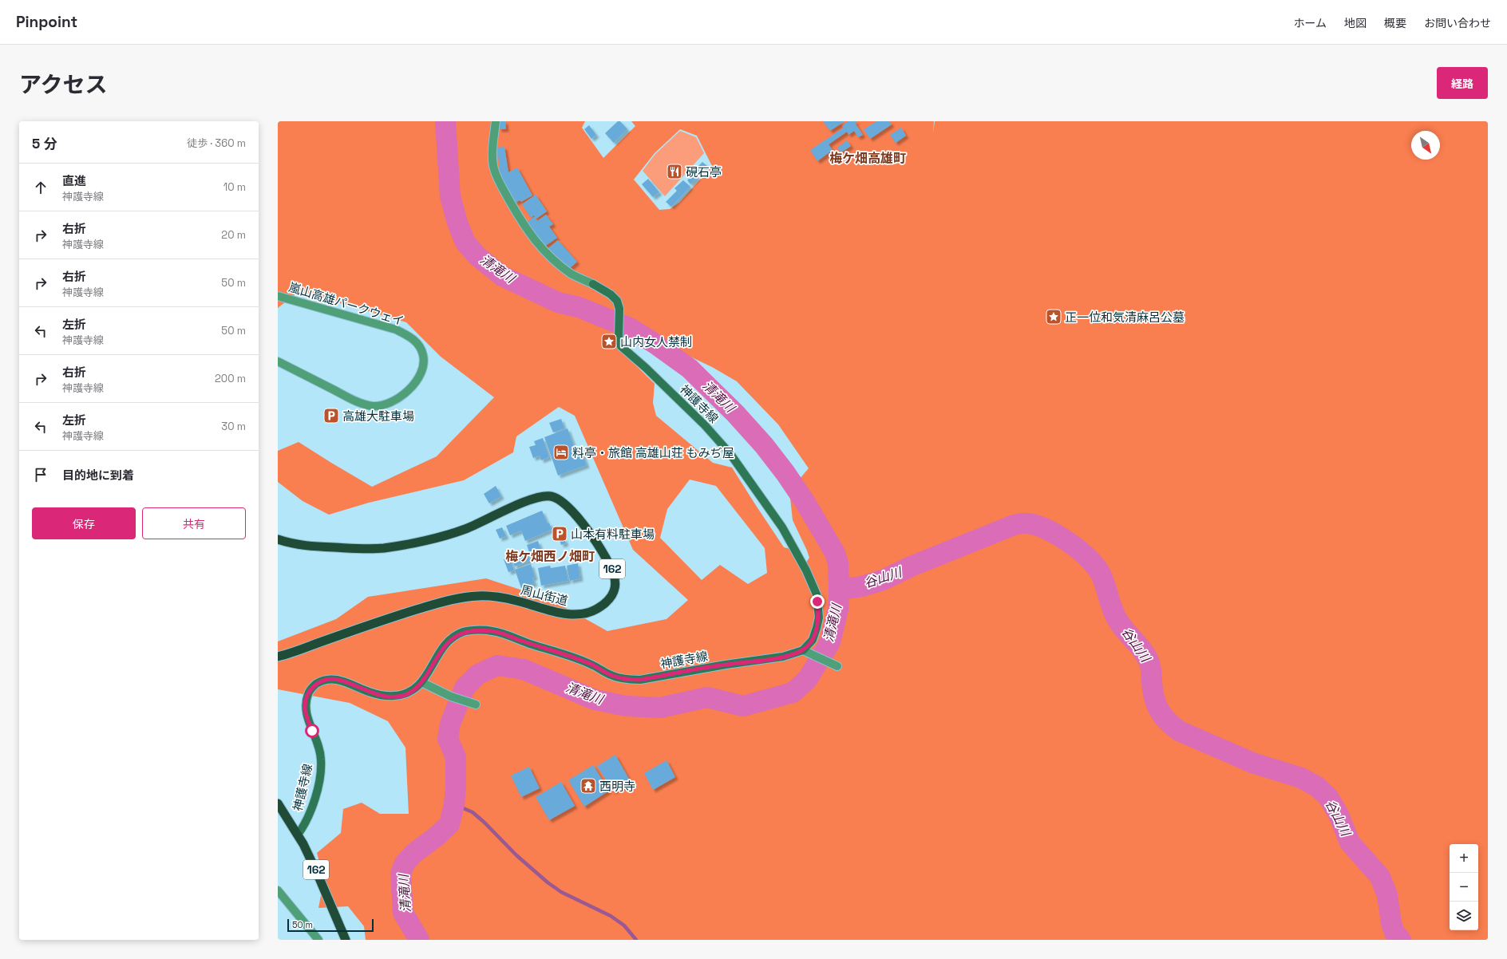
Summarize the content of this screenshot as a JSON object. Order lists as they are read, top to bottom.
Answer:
{
  "streets": {
    "highway": ["162", "周山街道"],
    "main road": ["神護寺線"],
    "street": ["嵐山高雄パークウェイ"]
  },
  "crossings": [
    ["神護寺線", "162"]
  ],
  "districts": ["梅ケ畑高雄町", "梅ケ畑西ノ畑町"],
  "water": ["清滝川", "谷山川"],
  "places": {
    "restaurant": ["硯石亭"],
    "place": ["正一位和気清麻呂公墓", "山内女人禁制"],
    "parking": ["高雄大駐車場", "山本有料駐車場"],
    "hotel": ["料亭・旅館 高雄山荘 もみぢ屋"],
    "temple": ["西明寺"]
  },
  "scale_bar": "50 m",
  "north": "bottom right",
  "page": {
    "header": "Pinpoint",
    "nav": [
      "ホーム",
      "地図",
      "概要",
      "お問い合わせ"
    ],
    "title": "アクセス",
    "buttons": [
      "経路",
      ["保存", "共有"]
    ],
    "heading": ["5 分", "徒歩 · 360 m"],
    "list": [
      ["直進", "神護寺線", "10 m"],
      ["右折", "神護寺線", "20 m"],
      ["右折", "神護寺線", "50 m"],
      ["左折", "神護寺線", "50 m"],
      ["右折", "神護寺線", "200 m"],
      ["左折", "神護寺線", "30 m"],
      "目的地に到着"
    ],
    "map_buttons": ["+", "−"],
    "scale": "50 m"
  }
}
